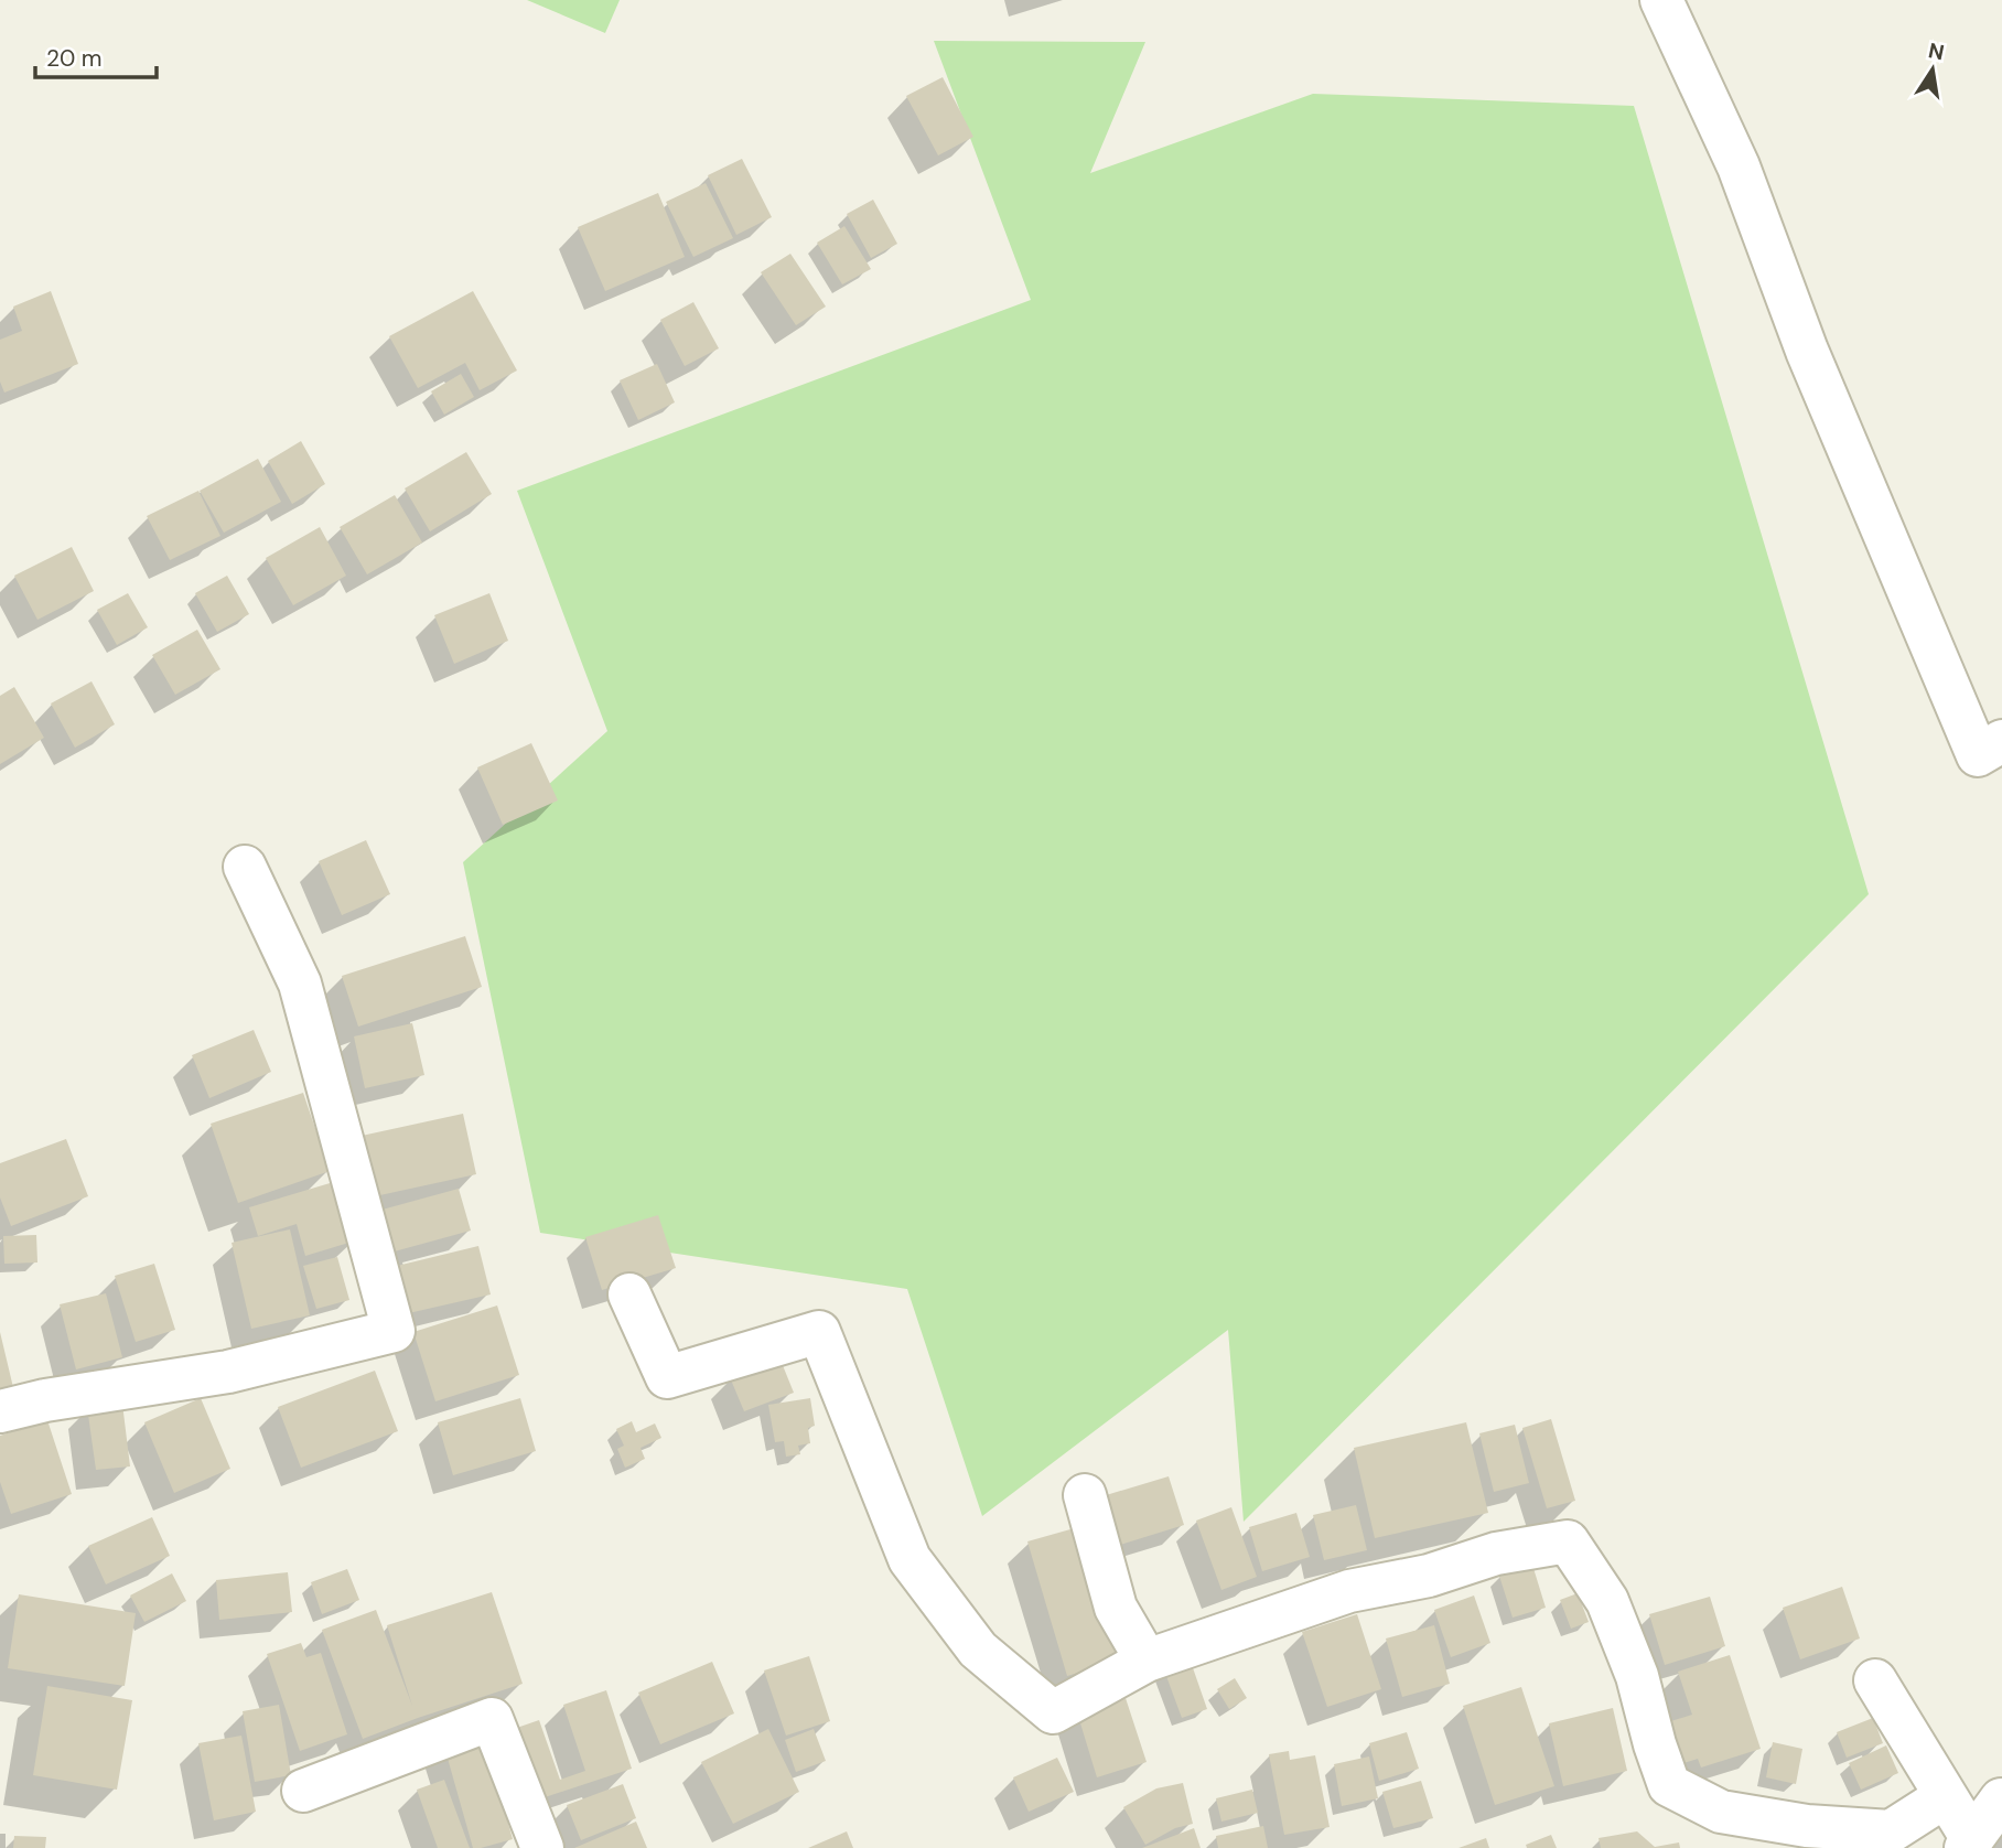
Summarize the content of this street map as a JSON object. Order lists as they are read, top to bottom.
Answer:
{
  "scale_bar": "20 m",
  "north": "top"
}
